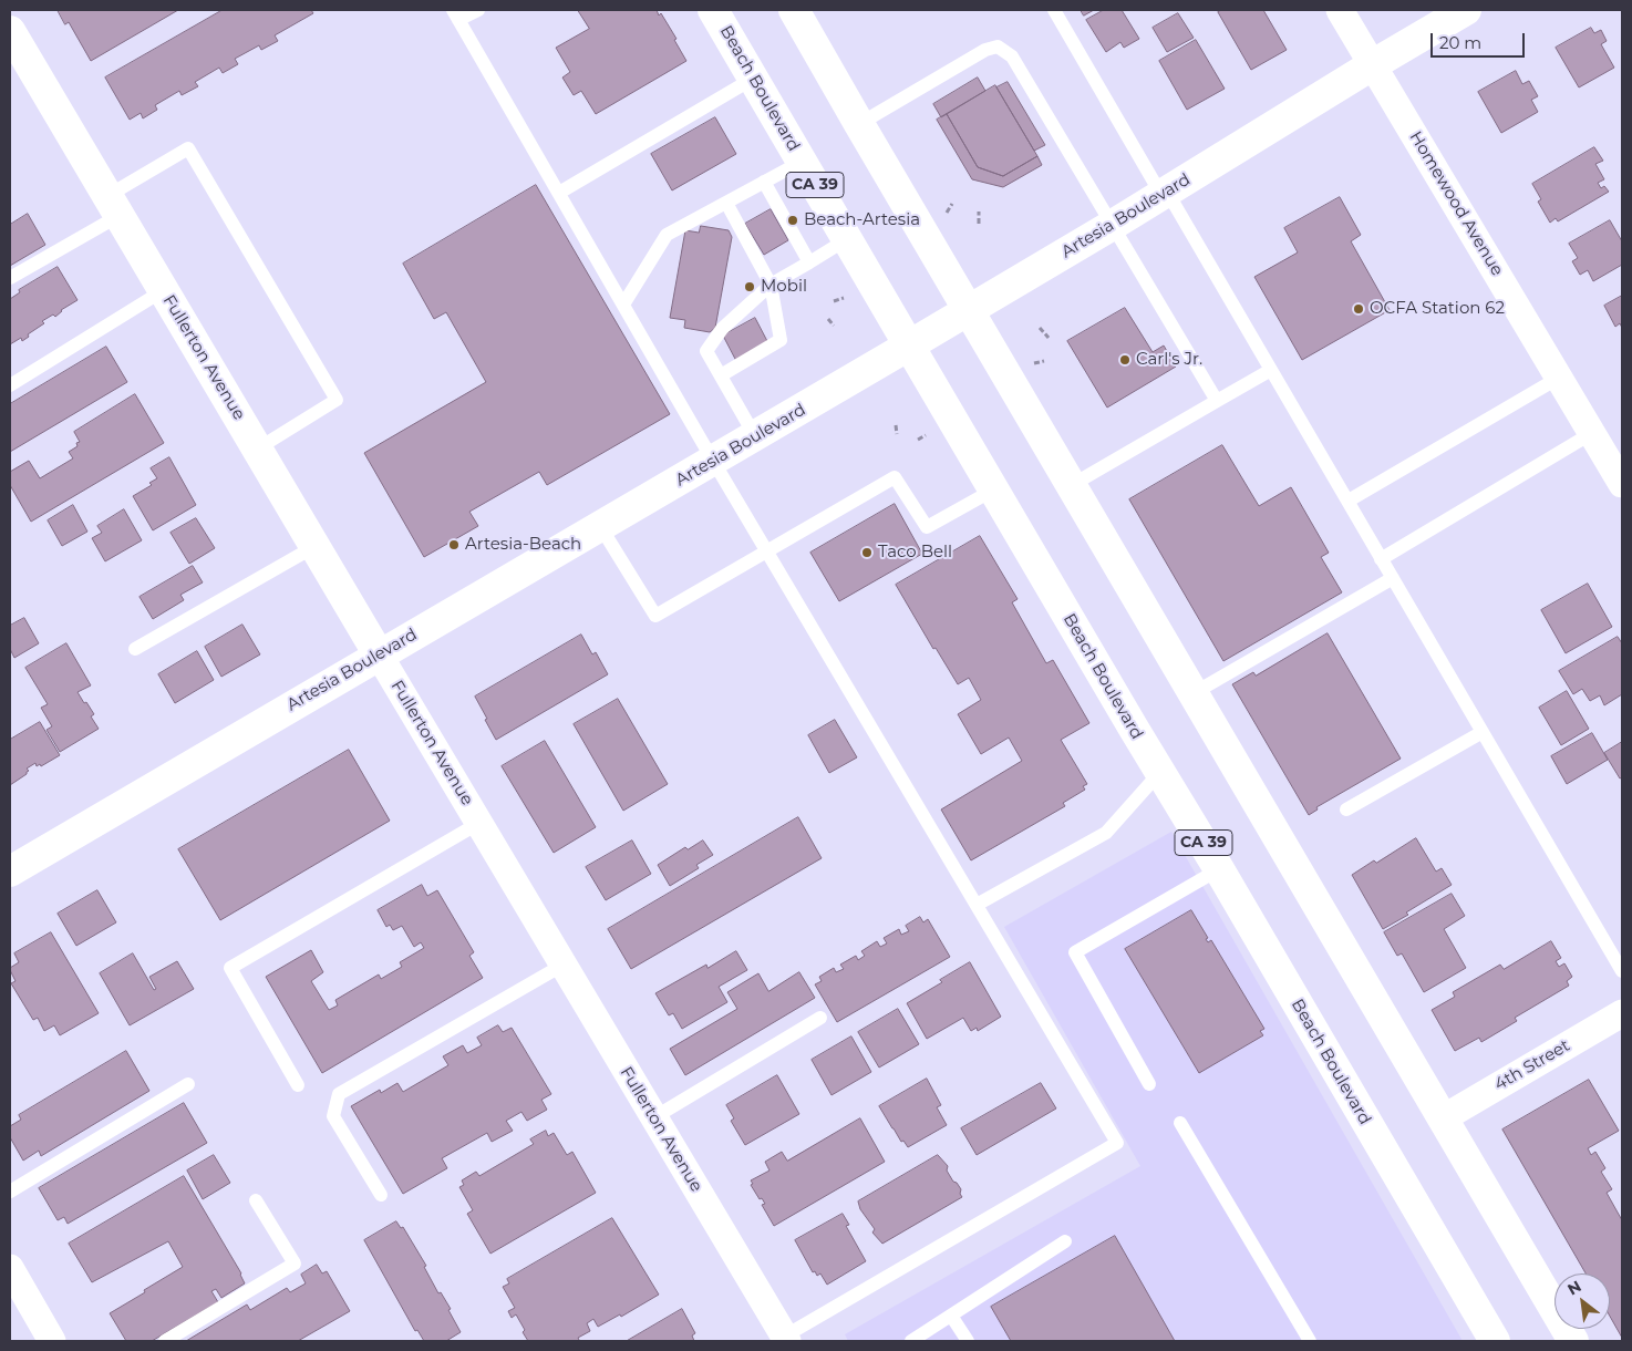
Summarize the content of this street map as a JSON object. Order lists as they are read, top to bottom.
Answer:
{
  "streets": {
    "main road": [
      "Beach Boulevard",
      "CA 39",
      "Artesia Boulevard",
      "Fullerton Avenue"
    ],
    "street": ["Homewood Avenue", "4th Street"]
  },
  "crossings": [
    ["Beach Boulevard", "Artesia Boulevard"],
    ["Homewood Avenue", "Artesia Boulevard"],
    ["Artesia Boulevard", "Fullerton Avenue"]
  ],
  "places": [
    "Beach-Artesia",
    "Mobil",
    "OCFA Station 62",
    "Carl's Jr.",
    "Artesia-Beach",
    "Taco Bell"
  ],
  "scale_bar": "20 m",
  "north": "top left"
}
